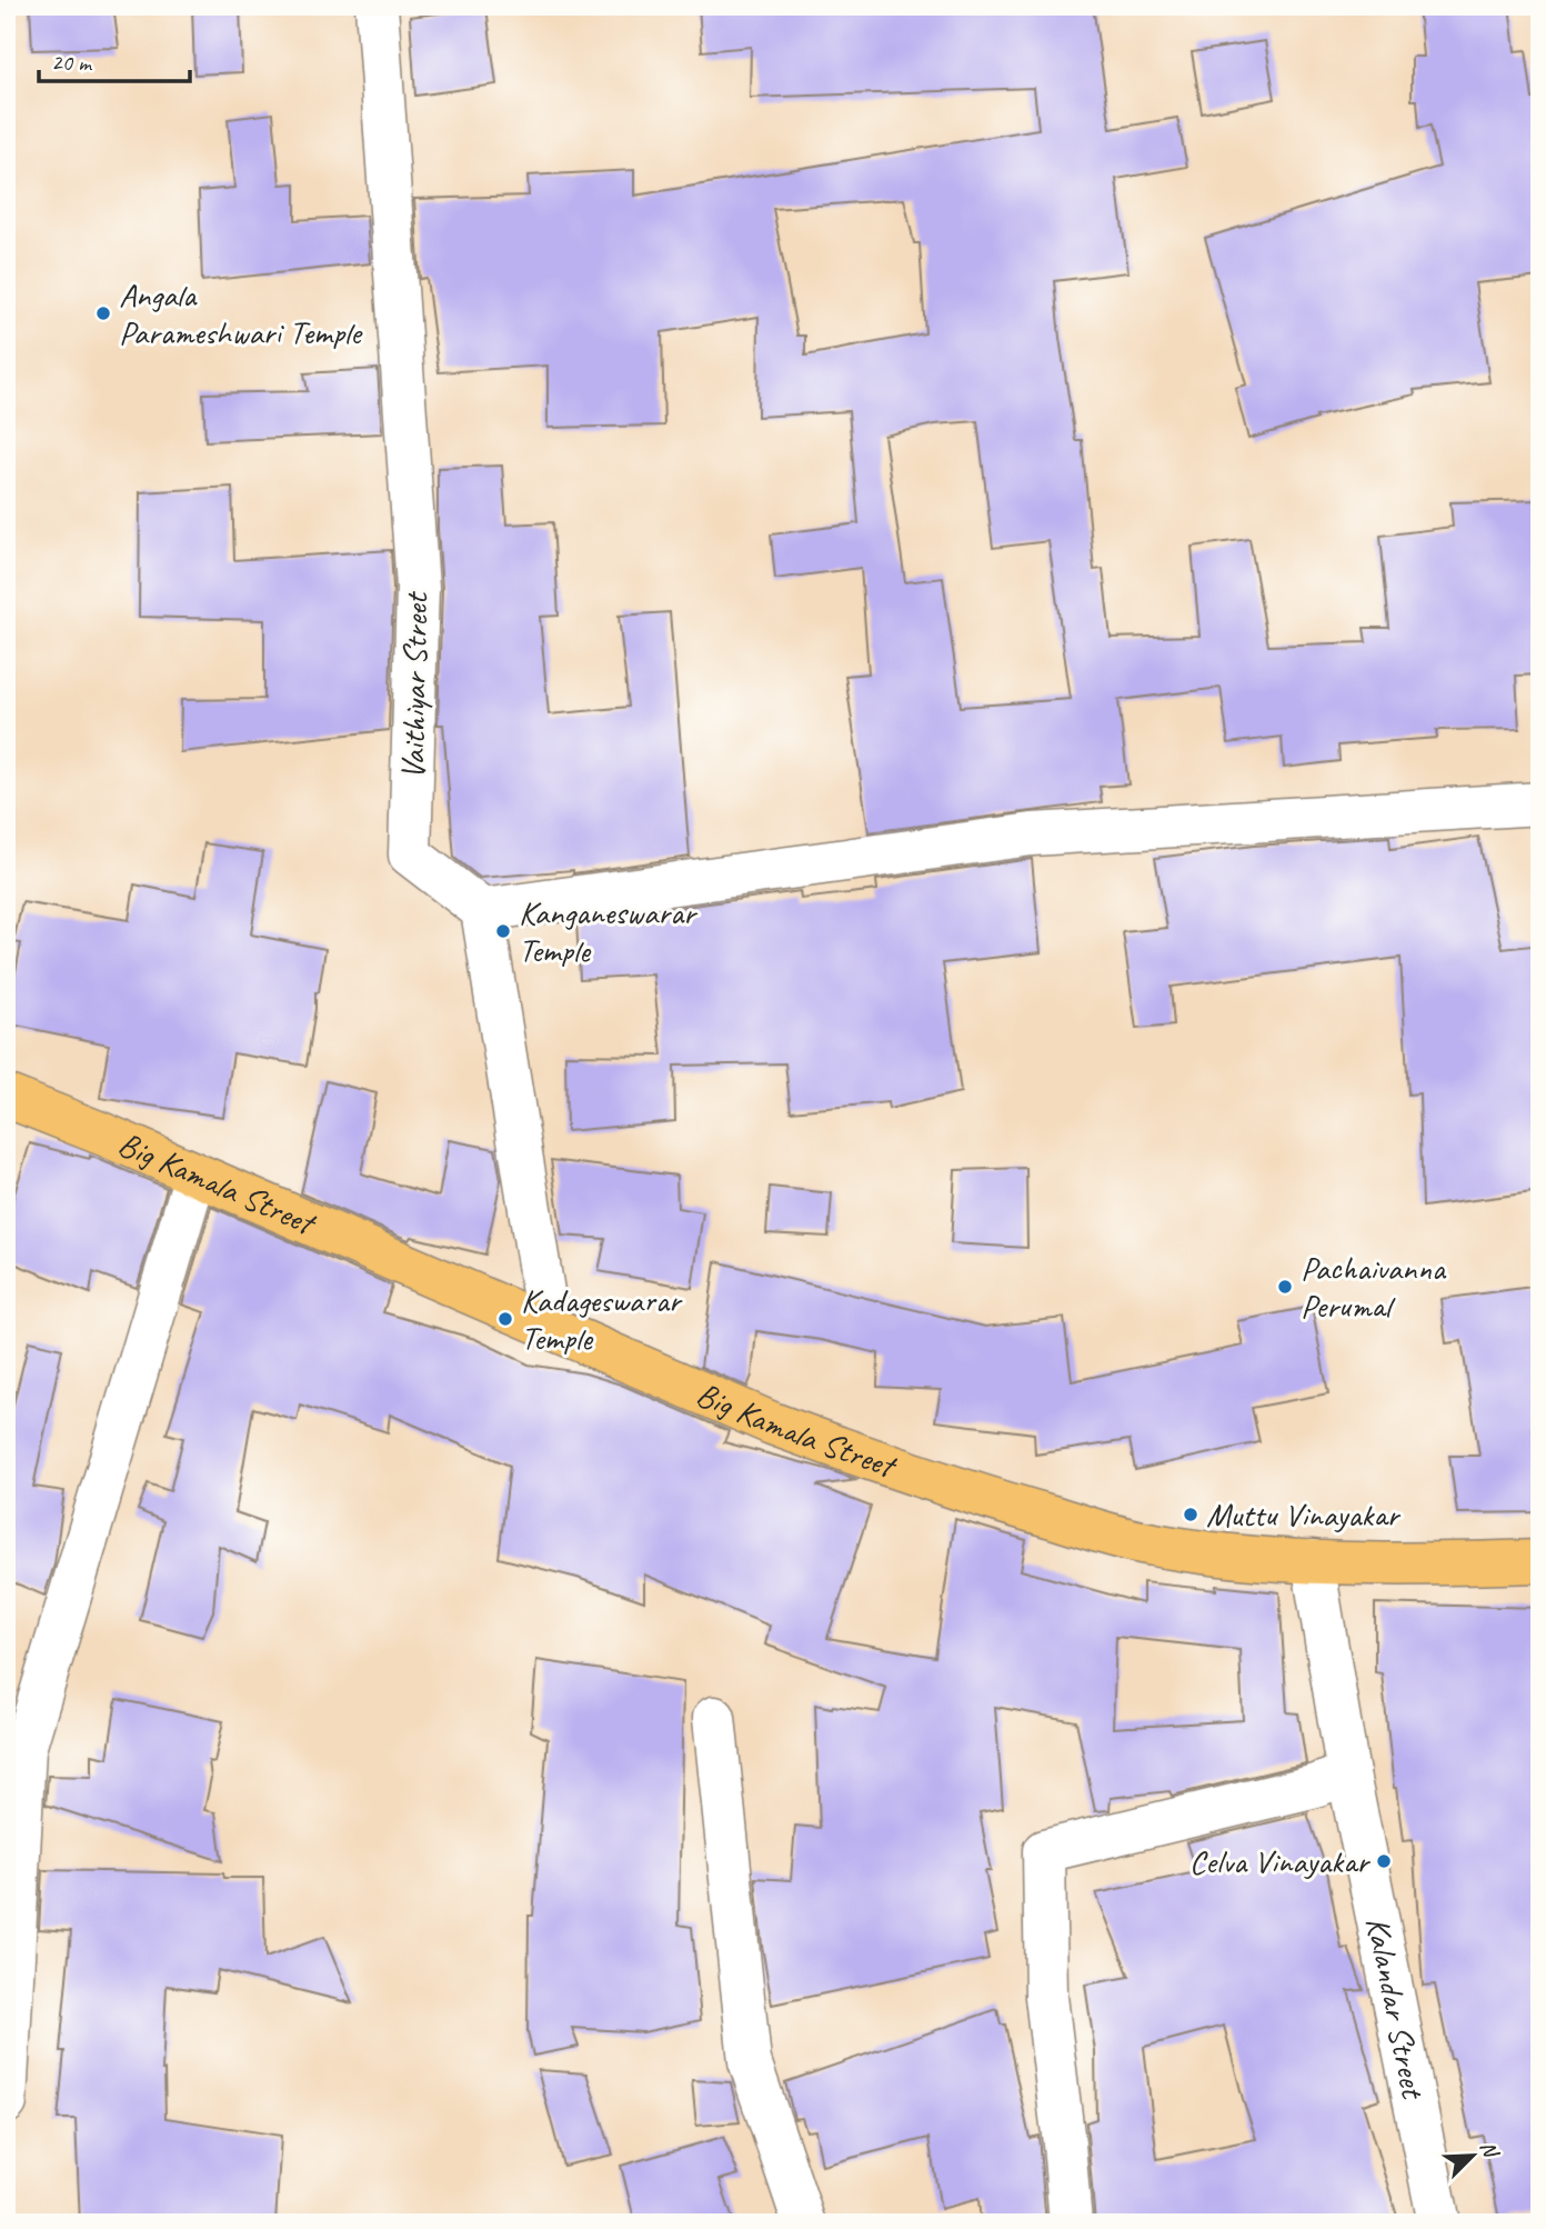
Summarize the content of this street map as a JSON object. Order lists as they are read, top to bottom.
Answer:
{
  "streets": {
    "main road": ["Big Kamala Street"],
    "street": ["Vaithiyar Street", "Kalandar Street"]
  },
  "crossings": [
    ["Big Kamala Street", "Kalandar Street"]
  ],
  "places": [
    "Angala Parameshwari Temple",
    "Kanganeswarar Temple",
    "Pachaivanna Perumal",
    "Kadageswarar Temple",
    "Muttu Vinayakar",
    "Celva Vinayakar"
  ],
  "scale_bar": "20 m",
  "north": "top right"
}
